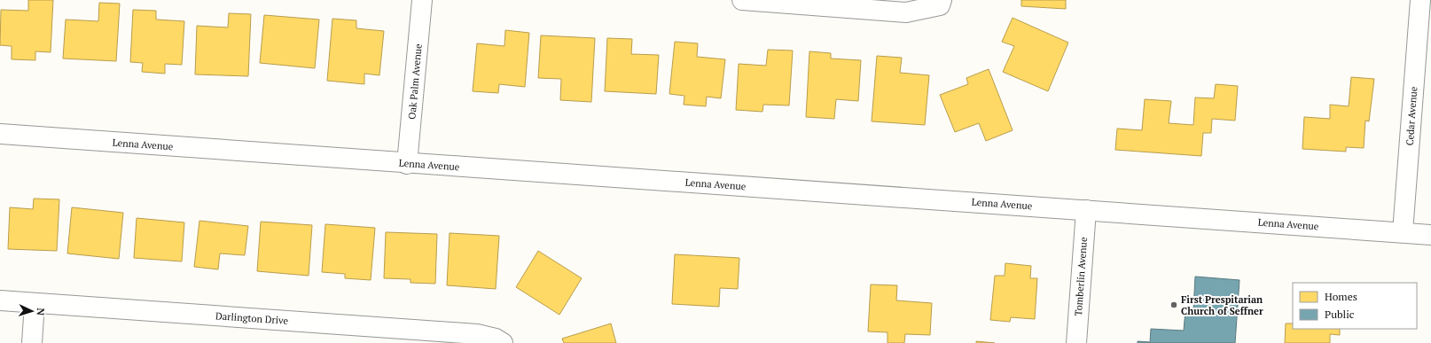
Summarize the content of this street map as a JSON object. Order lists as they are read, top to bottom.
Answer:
{
  "streets": {
    "street": [
      "Oak Palm Avenue",
      "Cedar Avenue",
      "Lenna Avenue",
      "Tomberlin Avenue",
      "Darlington Drive"
    ]
  },
  "crossings": [
    ["Oak Palm Avenue", "Lenna Avenue"],
    ["Cedar Avenue", "Lenna Avenue"],
    ["Lenna Avenue", "Tomberlin Avenue"]
  ],
  "places": ["First Prespitarian Church of Seffner"],
  "legend": ["Homes", "Public"],
  "north": "right"
}
